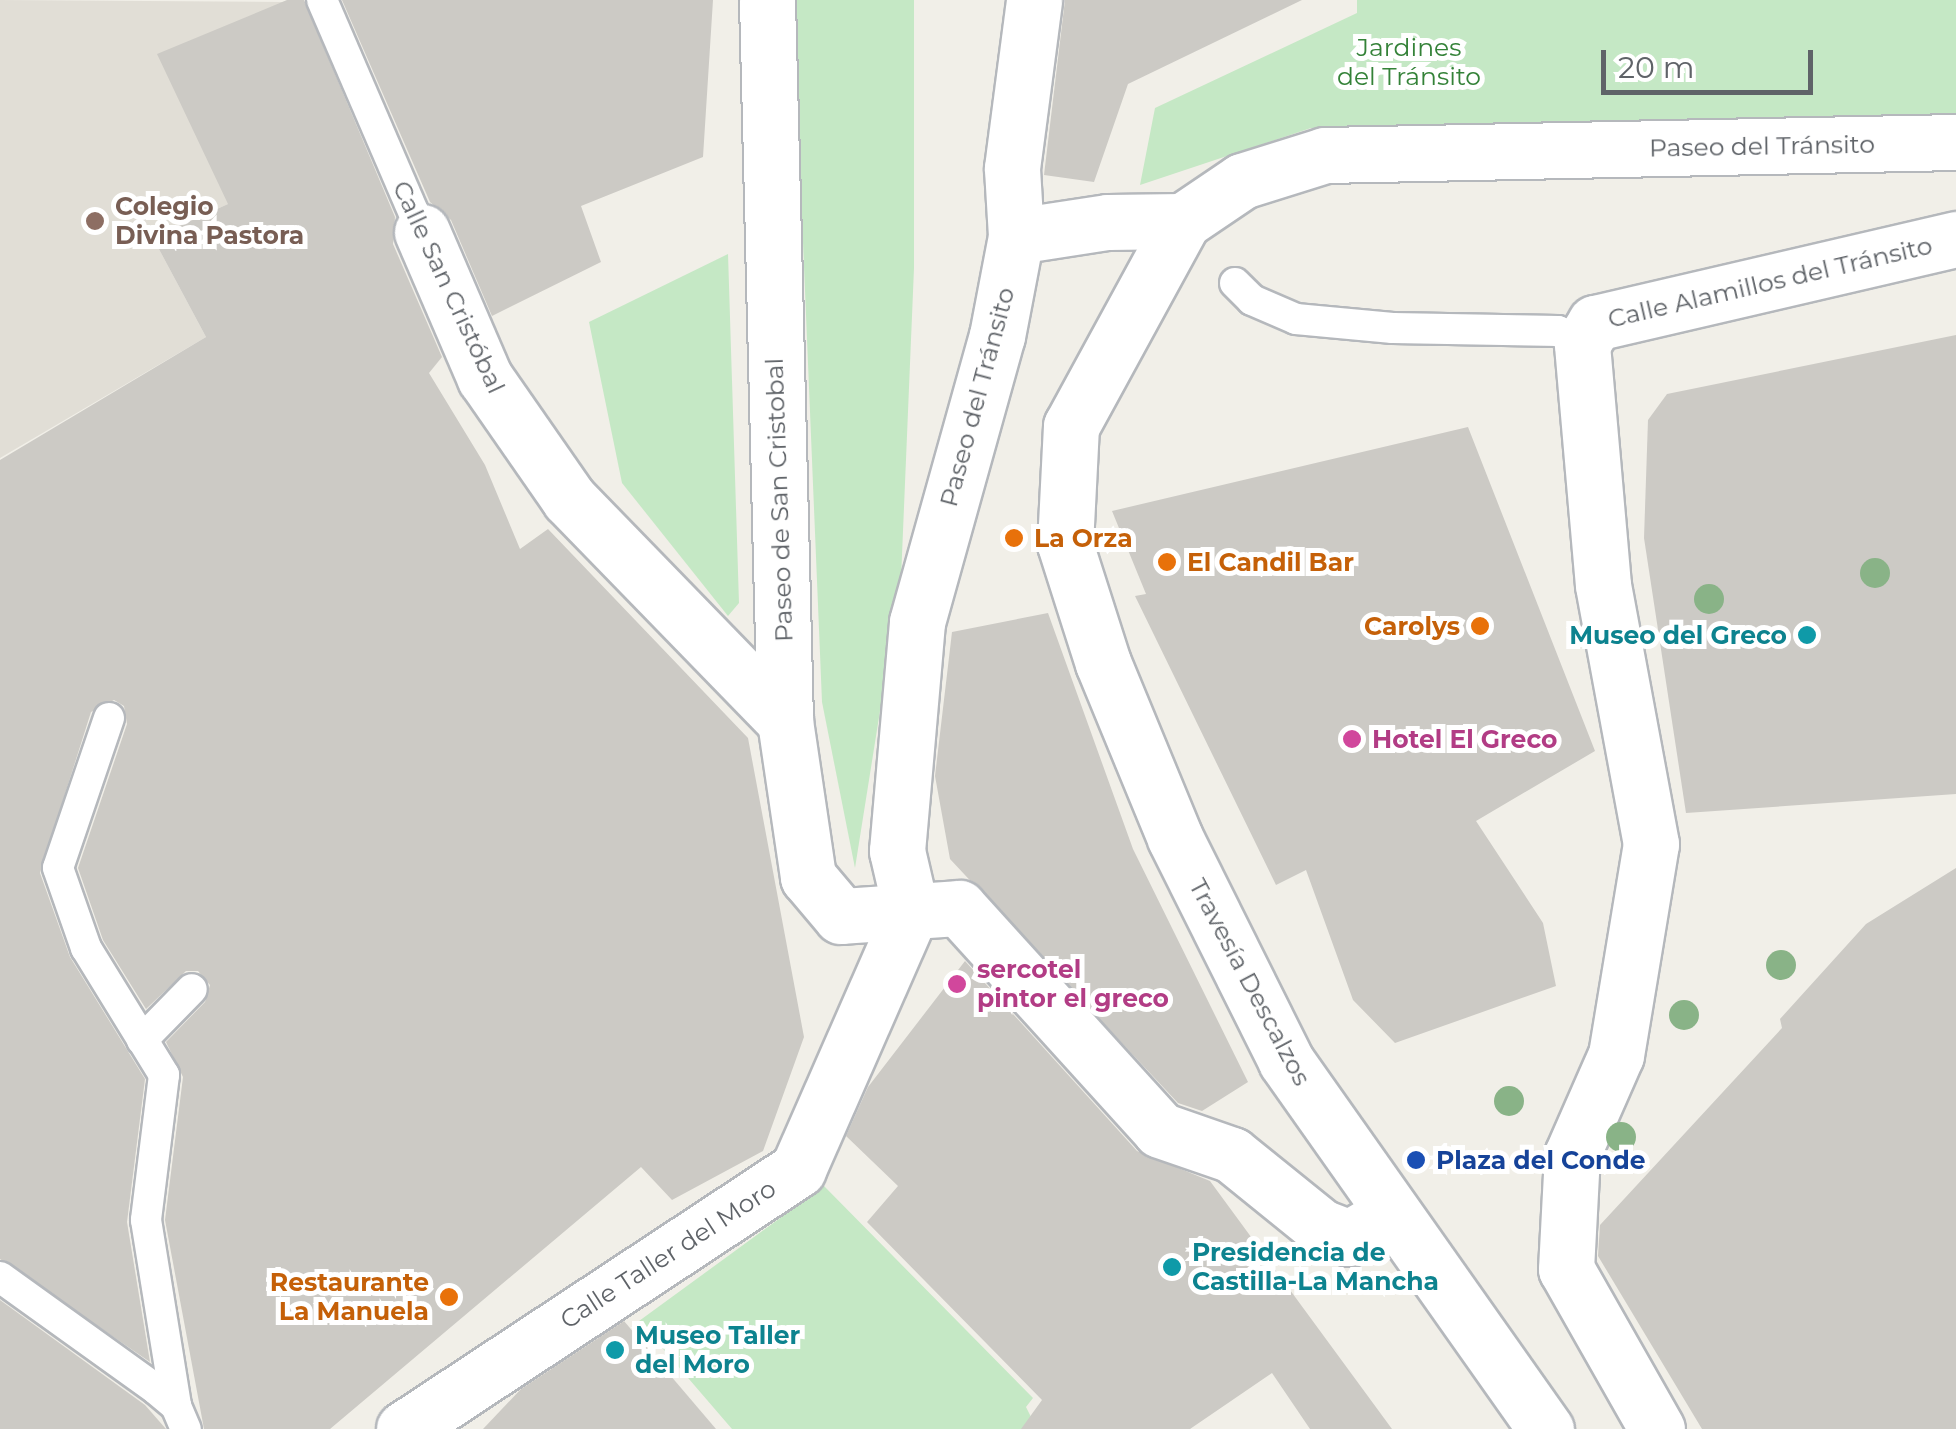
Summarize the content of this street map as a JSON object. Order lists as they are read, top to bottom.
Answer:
{
  "streets": {
    "street": [
      "Paseo del Tránsito",
      "Calle Alamillos del Tránsito",
      "Calle San Cristóbal",
      "Paseo de San Cristobal",
      "Travesía Descalzos",
      "Calle Taller del Moro"
    ]
  },
  "crossings": [
    ["Paseo del Tránsito", "Paseo de San Cristobal"],
    ["Paseo del Tránsito", "Travesía Descalzos"],
    ["Paseo del Tránsito", "Calle Taller del Moro"],
    ["Calle San Cristóbal", "Paseo de San Cristobal"],
    ["Paseo de San Cristobal", "Calle Taller del Moro"]
  ],
  "parks": ["Jardines del Tránsito"],
  "places": [
    "Colegio Divina Pastora",
    "La Orza",
    "El Candil Bar",
    "Carolys",
    "Museo del Greco",
    "Hotel El Greco",
    "sercotel pintor el greco",
    "Plaza del Conde",
    "Presidencia de Castilla-La Mancha",
    "Restaurante La Manuela",
    "Museo Taller del Moro"
  ],
  "scale_bar": "20 m"
}
